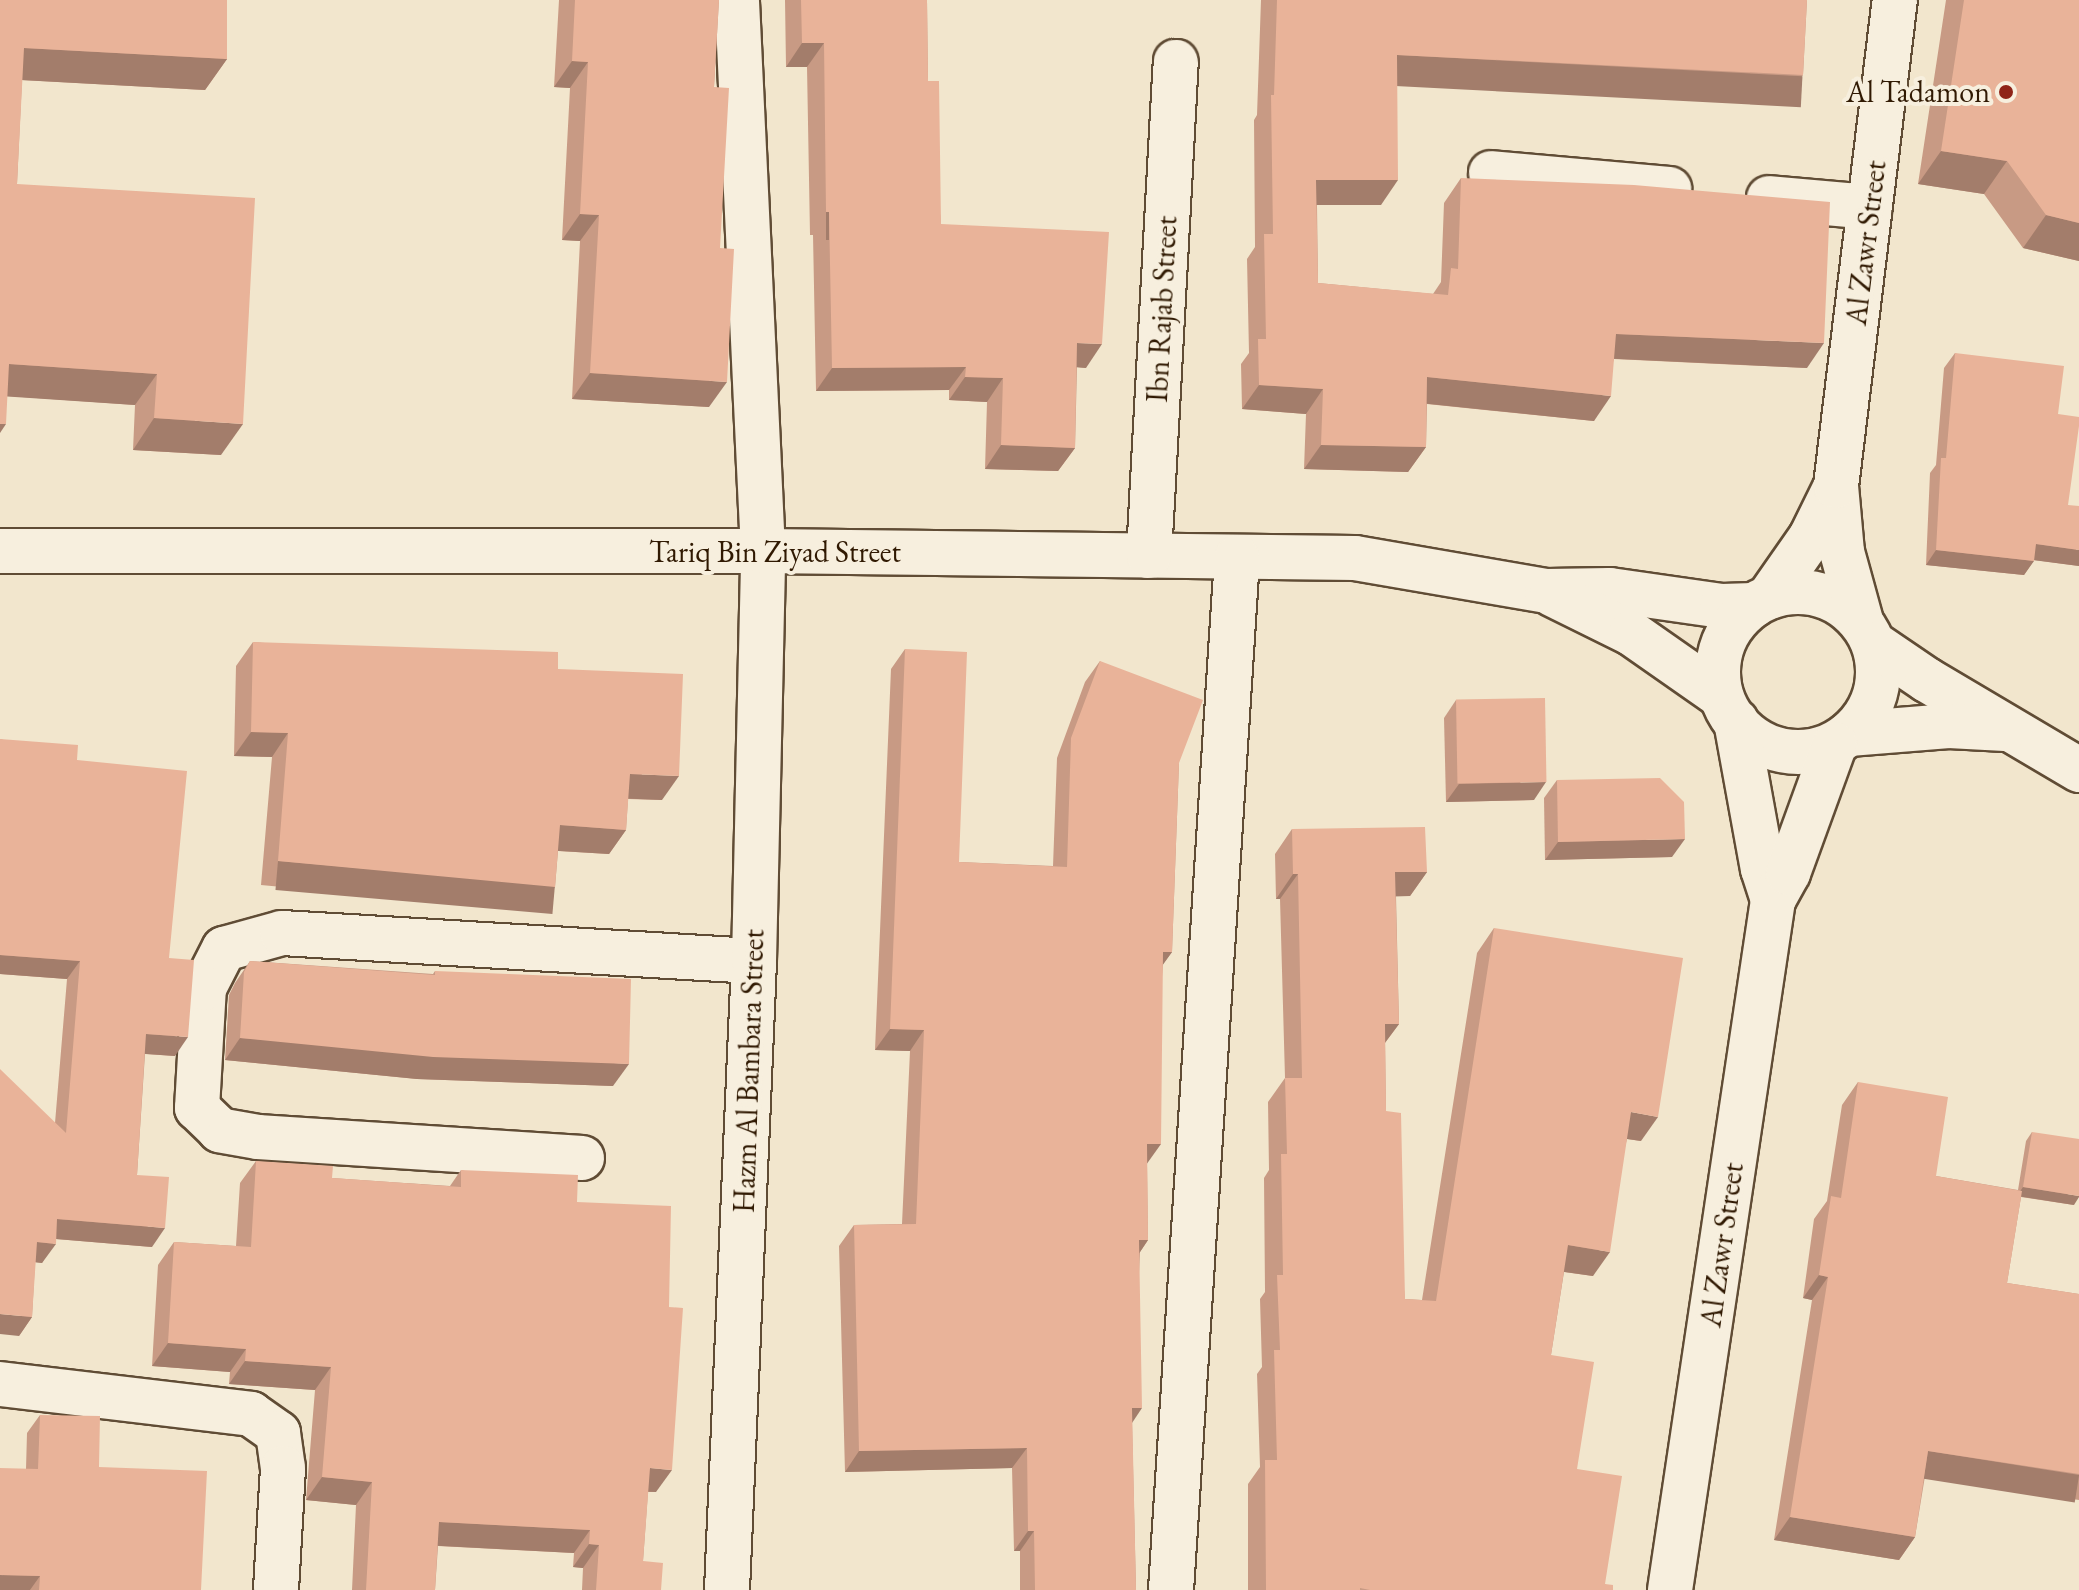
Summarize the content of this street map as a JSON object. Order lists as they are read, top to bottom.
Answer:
{
  "streets": {
    "street": [
      "Al Zawr Street",
      "Ibn Rajab Street",
      "Tariq Bin Ziyad Street",
      "Hazm Al Bambara Street"
    ]
  },
  "crossings": [
    ["Al Zawr Street", "Tariq Bin Ziyad Street"],
    ["Ibn Rajab Street", "Tariq Bin Ziyad Street"],
    ["Tariq Bin Ziyad Street", "Hazm Al Bambara Street"]
  ],
  "places": ["Al Tadamon"]
}
